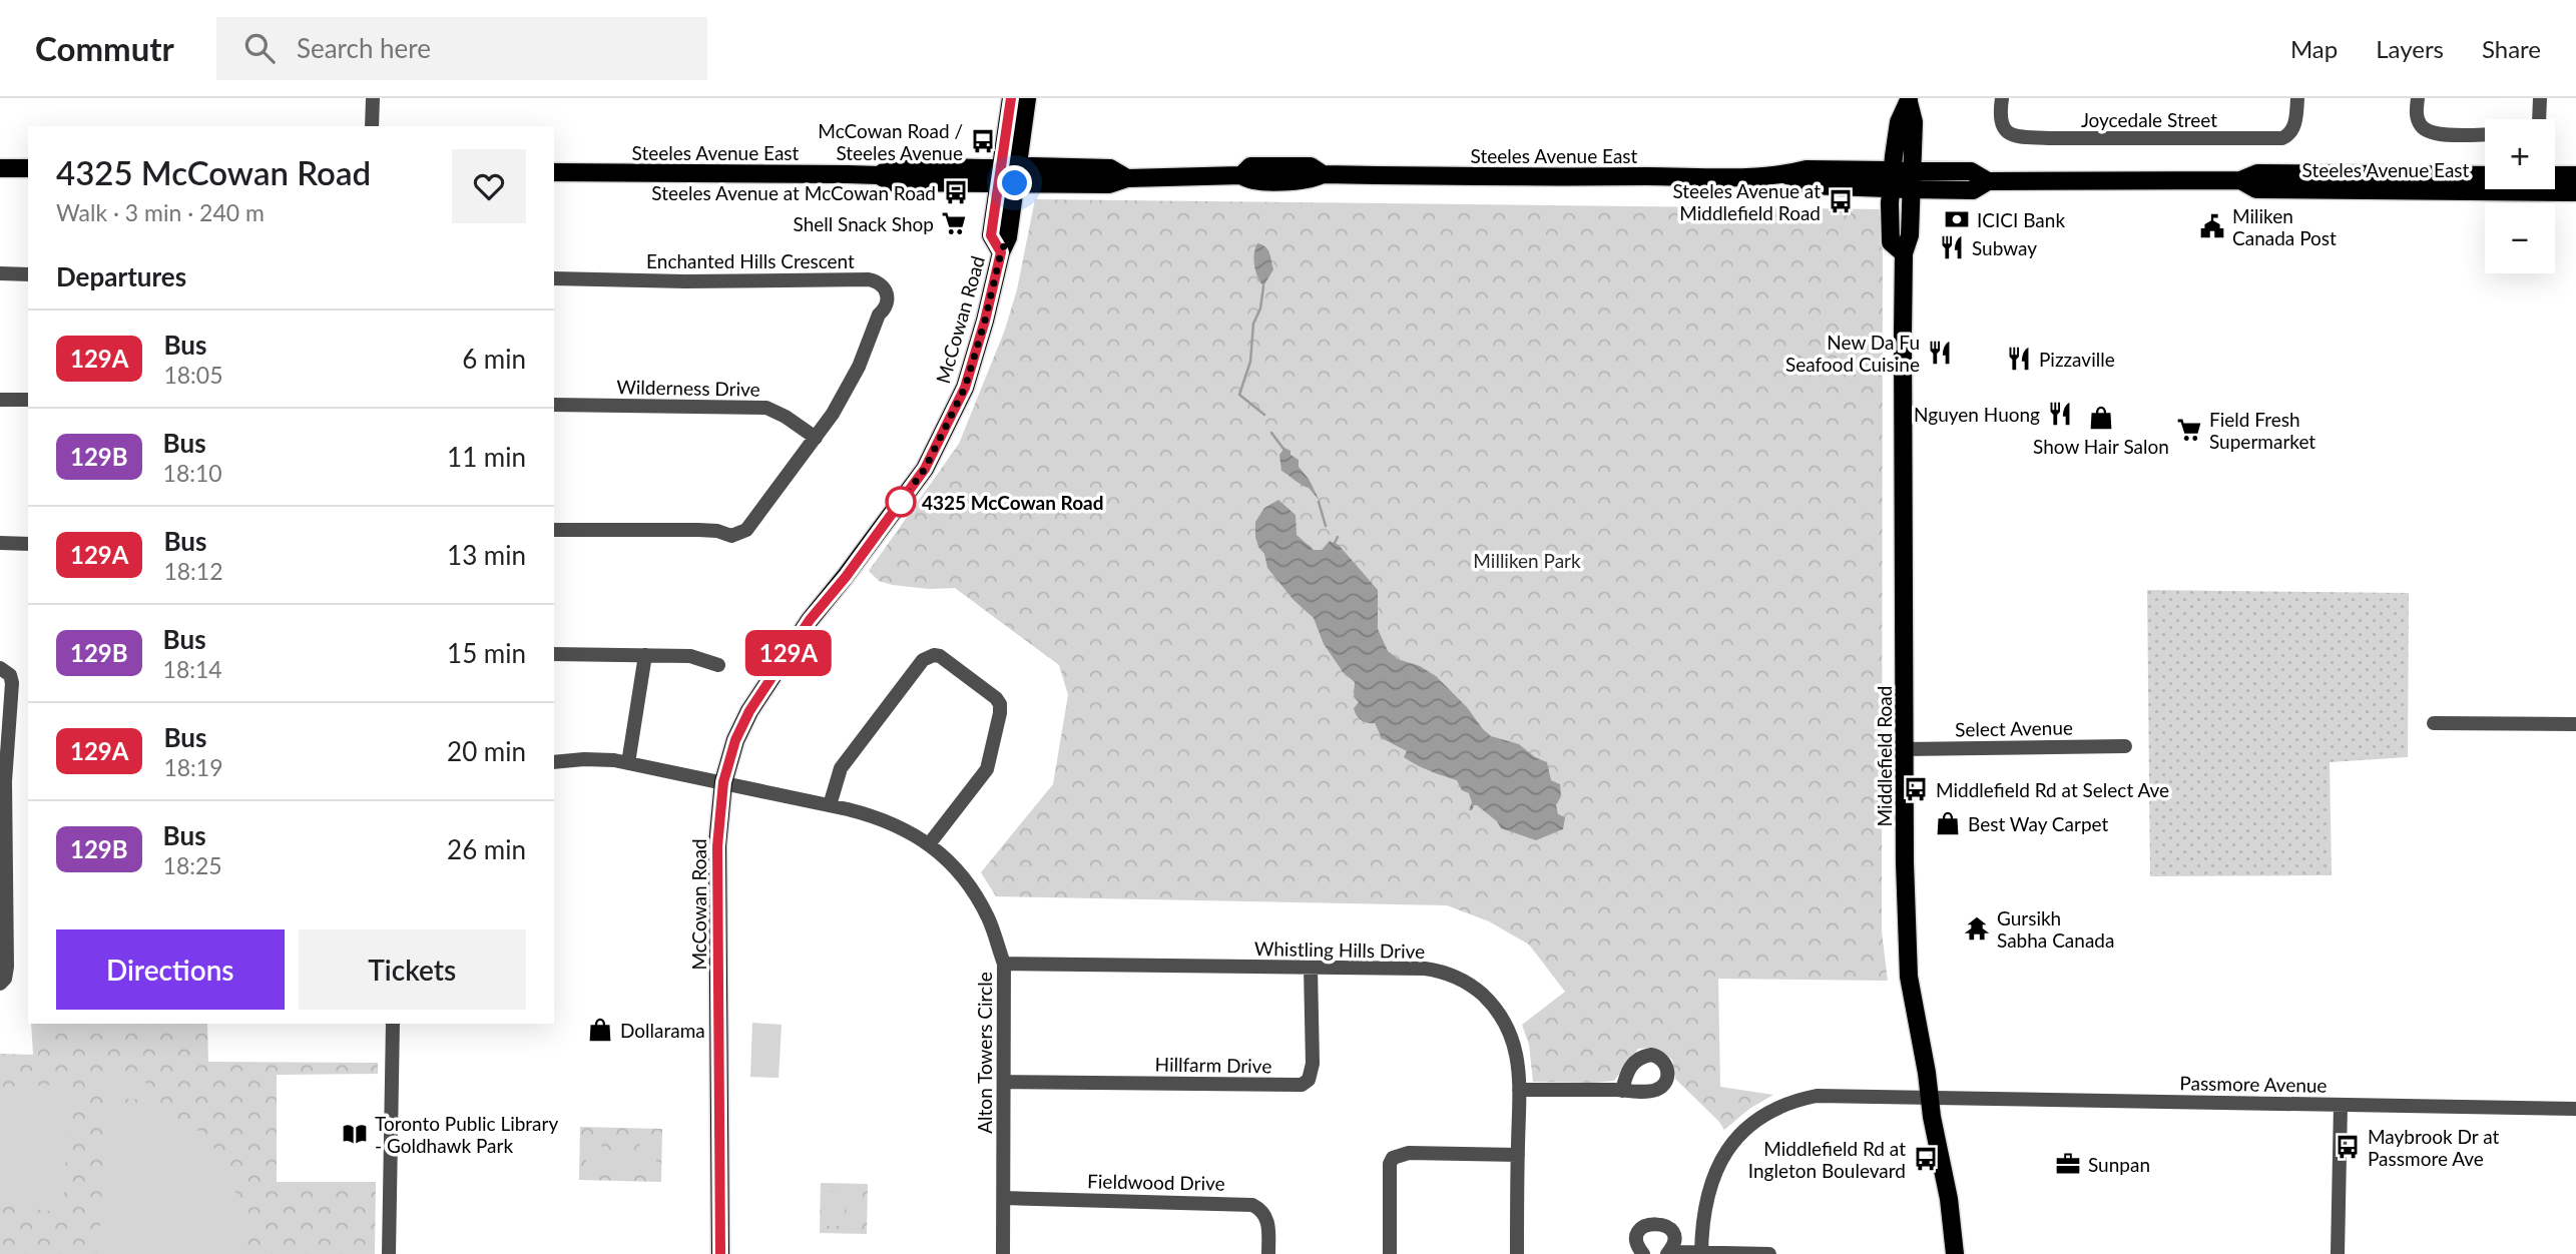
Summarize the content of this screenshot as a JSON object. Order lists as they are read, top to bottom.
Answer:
{
  "streets": {
    "main road": ["Steeles Avenue East", "McCowan Road", "Middlefield Road"],
    "street": [
      "Joycedale Street",
      "Enchanted Hills Crescent",
      "Wilderness Drive",
      "Select Avenue",
      "Whistling Hills Drive",
      "Alton Towers Circle",
      "Hillfarm Drive",
      "Passmore Avenue",
      "Fieldwood Drive"
    ]
  },
  "crossings": [
    ["Steeles Avenue East", "McCowan Road"],
    ["Steeles Avenue East", "Middlefield Road"],
    ["Enchanted Hills Crescent", "Wilderness Drive"],
    ["McCowan Road", "Alton Towers Circle"],
    ["Select Avenue", "Middlefield Road"],
    ["Middlefield Road", "Passmore Avenue"],
    ["Whistling Hills Drive", "Alton Towers Circle"],
    ["Whistling Hills Drive", "Hillfarm Drive"],
    ["Alton Towers Circle", "Hillfarm Drive"],
    ["Alton Towers Circle", "Fieldwood Drive"]
  ],
  "parks": ["Milliken Park"],
  "places": {
    "bus stop": [
      "McCowan Road / Steeles Avenue",
      "Steeles Avenue at McCowan Road",
      "Steeles Avenue at Middlefield Road",
      "Middlefield Rd at Select Ave",
      "Maybrook Dr at Passmore Ave",
      "Middlefield Rd at Ingleton Boulevard"
    ],
    "bank": ["ICICI Bank"],
    "supermarket": ["Shell Snack Shop", "Field Fresh Supermarket"],
    "public building": ["Miliken Canada Post"],
    "restaurant": [
      "Subway",
      "New Da Fu Seafood Cuisine",
      "Pizzaville",
      "Nguyen Huong"
    ],
    "shop": ["Show Hair Salon", "Best Way Carpet", "Dollarama"],
    "other": ["4325 McCowan Road"],
    "temple": ["Gursikh Sabha Canada"],
    "library": ["Toronto Public Library - Goldhawk Park"],
    "office": ["Sunpan"]
  },
  "lines": ["bus line 129A"],
  "page": {
    "header": "Commutr",
    "search": "Search here",
    "nav": ["Map", "Layers", "Share"],
    "on_map": "129A",
    "map_buttons": ["+", "−"],
    "heading": [
      ["4325 McCowan Road", "Walk · 3 min · 240 m"],
      "Departures"
    ],
    "list": [
      {
        "mark": "129A",
        "name": "Bus",
        "note": "18:05",
        "value": "6 min"
      },
      {
        "mark": "129B",
        "name": "Bus",
        "note": "18:10",
        "value": "11 min"
      },
      {
        "mark": "129A",
        "name": "Bus",
        "note": "18:12",
        "value": "13 min"
      },
      {
        "mark": "129B",
        "name": "Bus",
        "note": "18:14",
        "value": "15 min"
      },
      {
        "mark": "129A",
        "name": "Bus",
        "note": "18:19",
        "value": "20 min"
      },
      {
        "mark": "129B",
        "name": "Bus",
        "note": "18:25",
        "value": "26 min"
      }
    ],
    "buttons": ["Directions", "Tickets"]
  }
}
